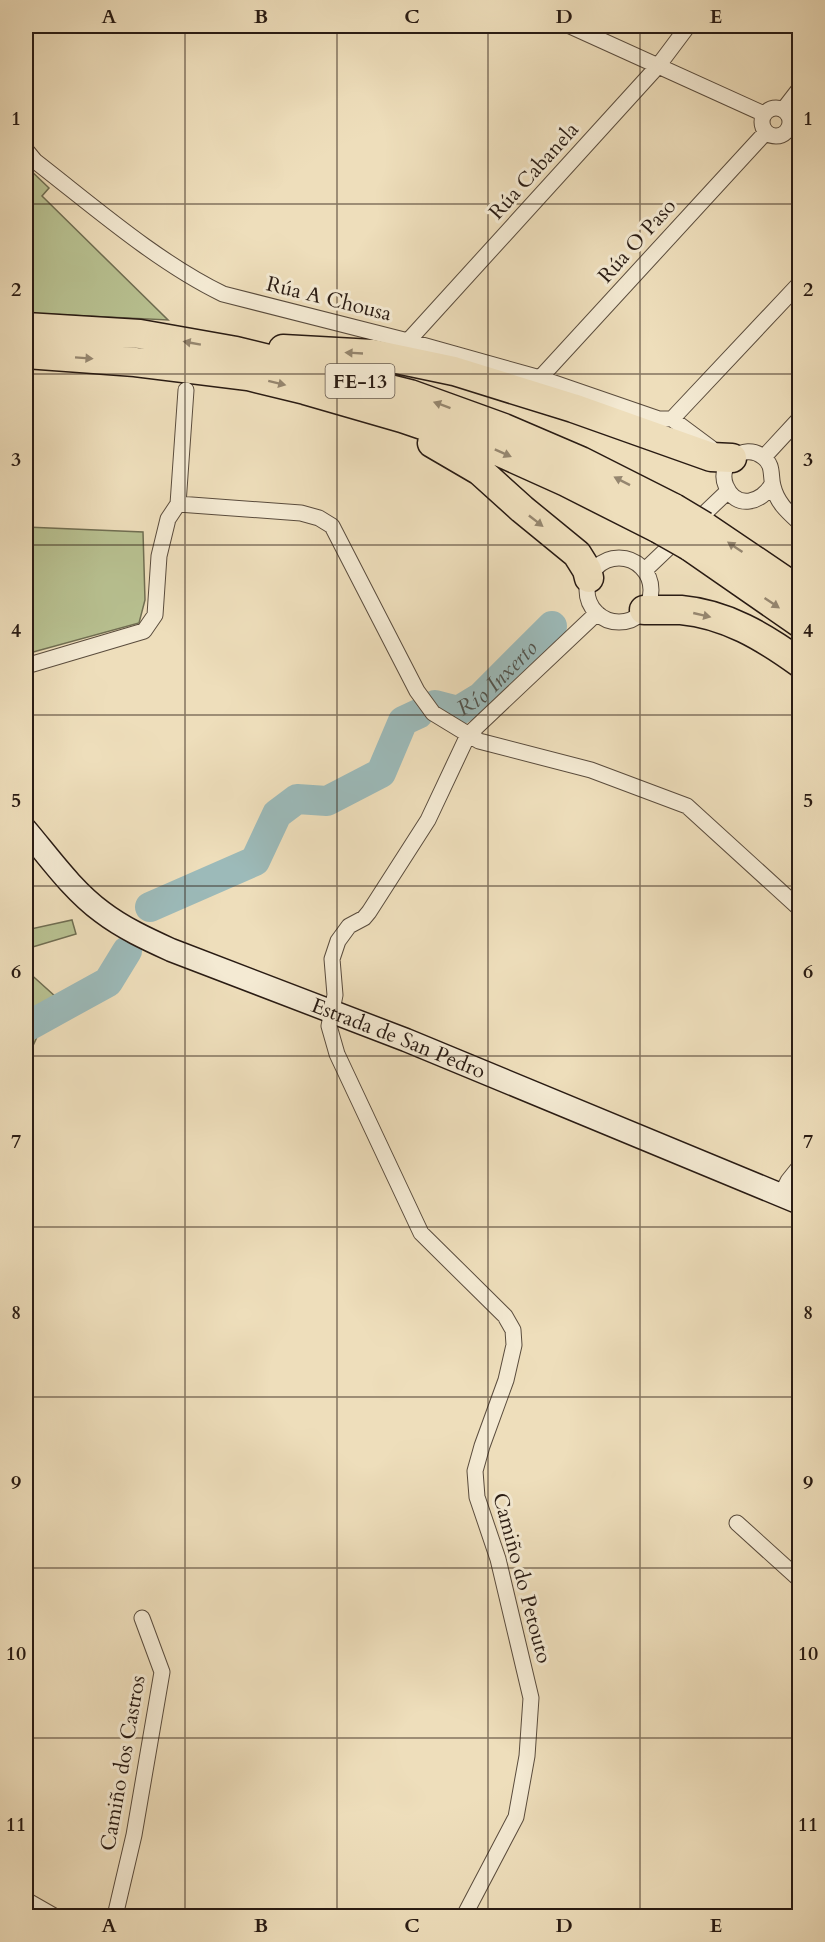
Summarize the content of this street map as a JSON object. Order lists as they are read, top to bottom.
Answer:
{
  "streets": {
    "highway": ["FE-13"],
    "street": [
      "Rúa Cabanela",
      "Rúa O Paso",
      "Rúa A Chousa",
      "Estrada de San Pedro",
      "Camiño do Petouto",
      "Camiño dos Castros"
    ]
  },
  "crossings": [
    ["Rúa Cabanela", "Rúa A Chousa"],
    ["Rúa O Paso", "Rúa A Chousa"],
    ["Estrada de San Pedro", "Camiño do Petouto"]
  ],
  "water": ["Río Inxerto"],
  "grid": {
    "columns": [
      "A",
      "B",
      "C",
      "D",
      "E"
    ],
    "rows": [
      "1",
      "2",
      "3",
      "4",
      "5",
      "6",
      "7",
      "8",
      "9",
      "10",
      "11"
    ]
  }
}
